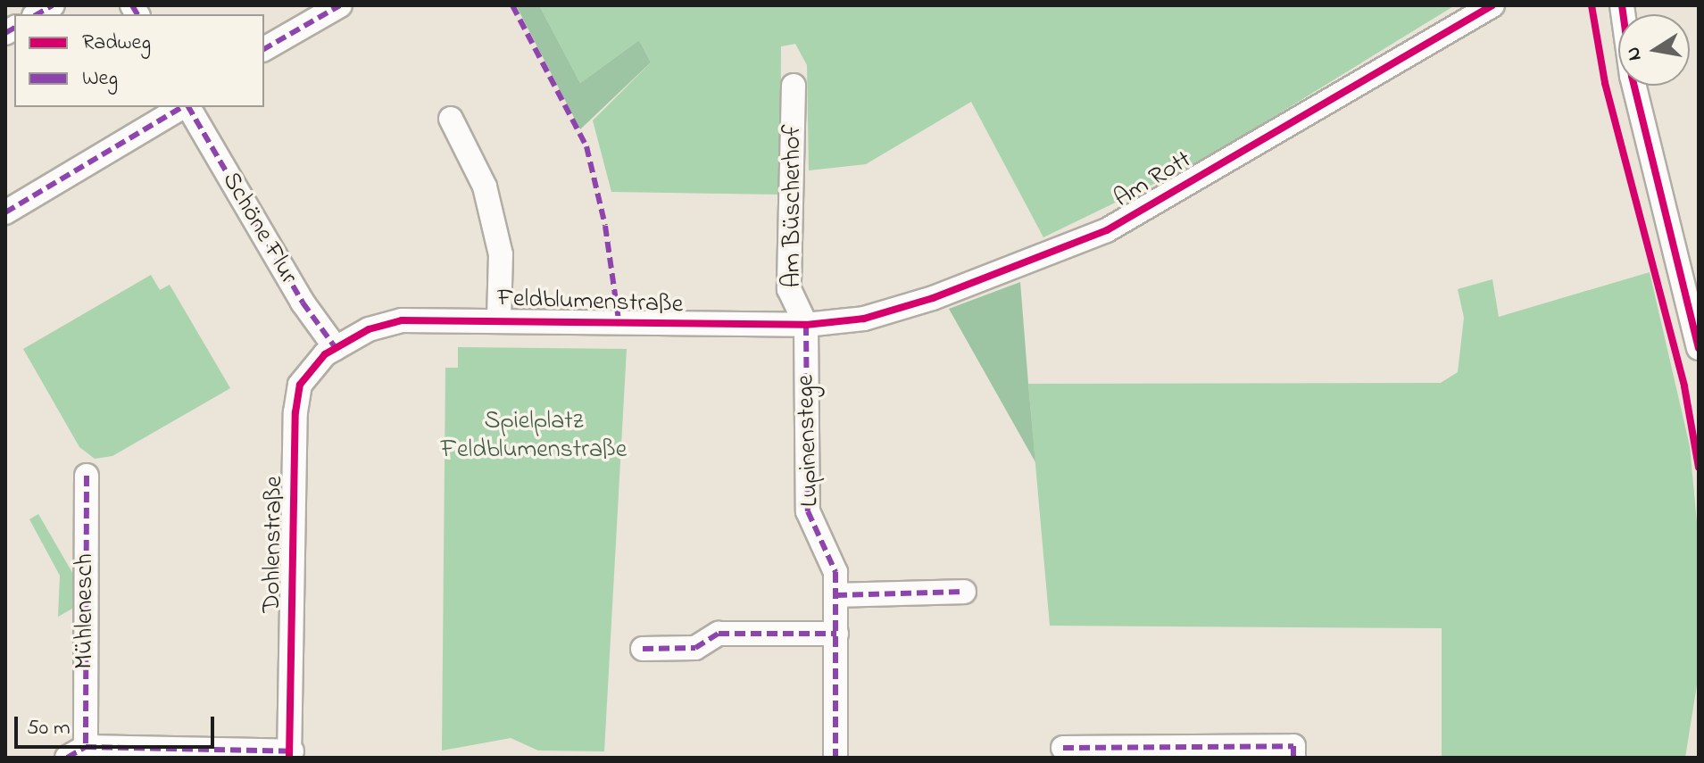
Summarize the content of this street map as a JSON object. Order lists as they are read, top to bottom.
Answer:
{
  "streets": {
    "street": [
      "Am Rott",
      "Am Büscherhof",
      "Schöne Flur",
      "Feldblumenstraße",
      "Lupinenstege",
      "Dohlenstraße",
      "Mühlenesch"
    ]
  },
  "crossings": [
    ["Am Rott", "Am Büscherhof"],
    ["Am Rott", "Feldblumenstraße"],
    ["Am Rott", "Lupinenstege"],
    ["Am Büscherhof", "Feldblumenstraße"],
    ["Am Büscherhof", "Lupinenstege"],
    ["Schöne Flur", "Feldblumenstraße"],
    ["Schöne Flur", "Dohlenstraße"],
    ["Feldblumenstraße", "Lupinenstege"],
    ["Feldblumenstraße", "Dohlenstraße"],
    ["Dohlenstraße", "Mühlenesch"]
  ],
  "parks": ["Spielplatz Feldblumenstraße"],
  "legend": ["Radweg", "Weg"],
  "scale_bar": "50 m",
  "north": "left"
}
